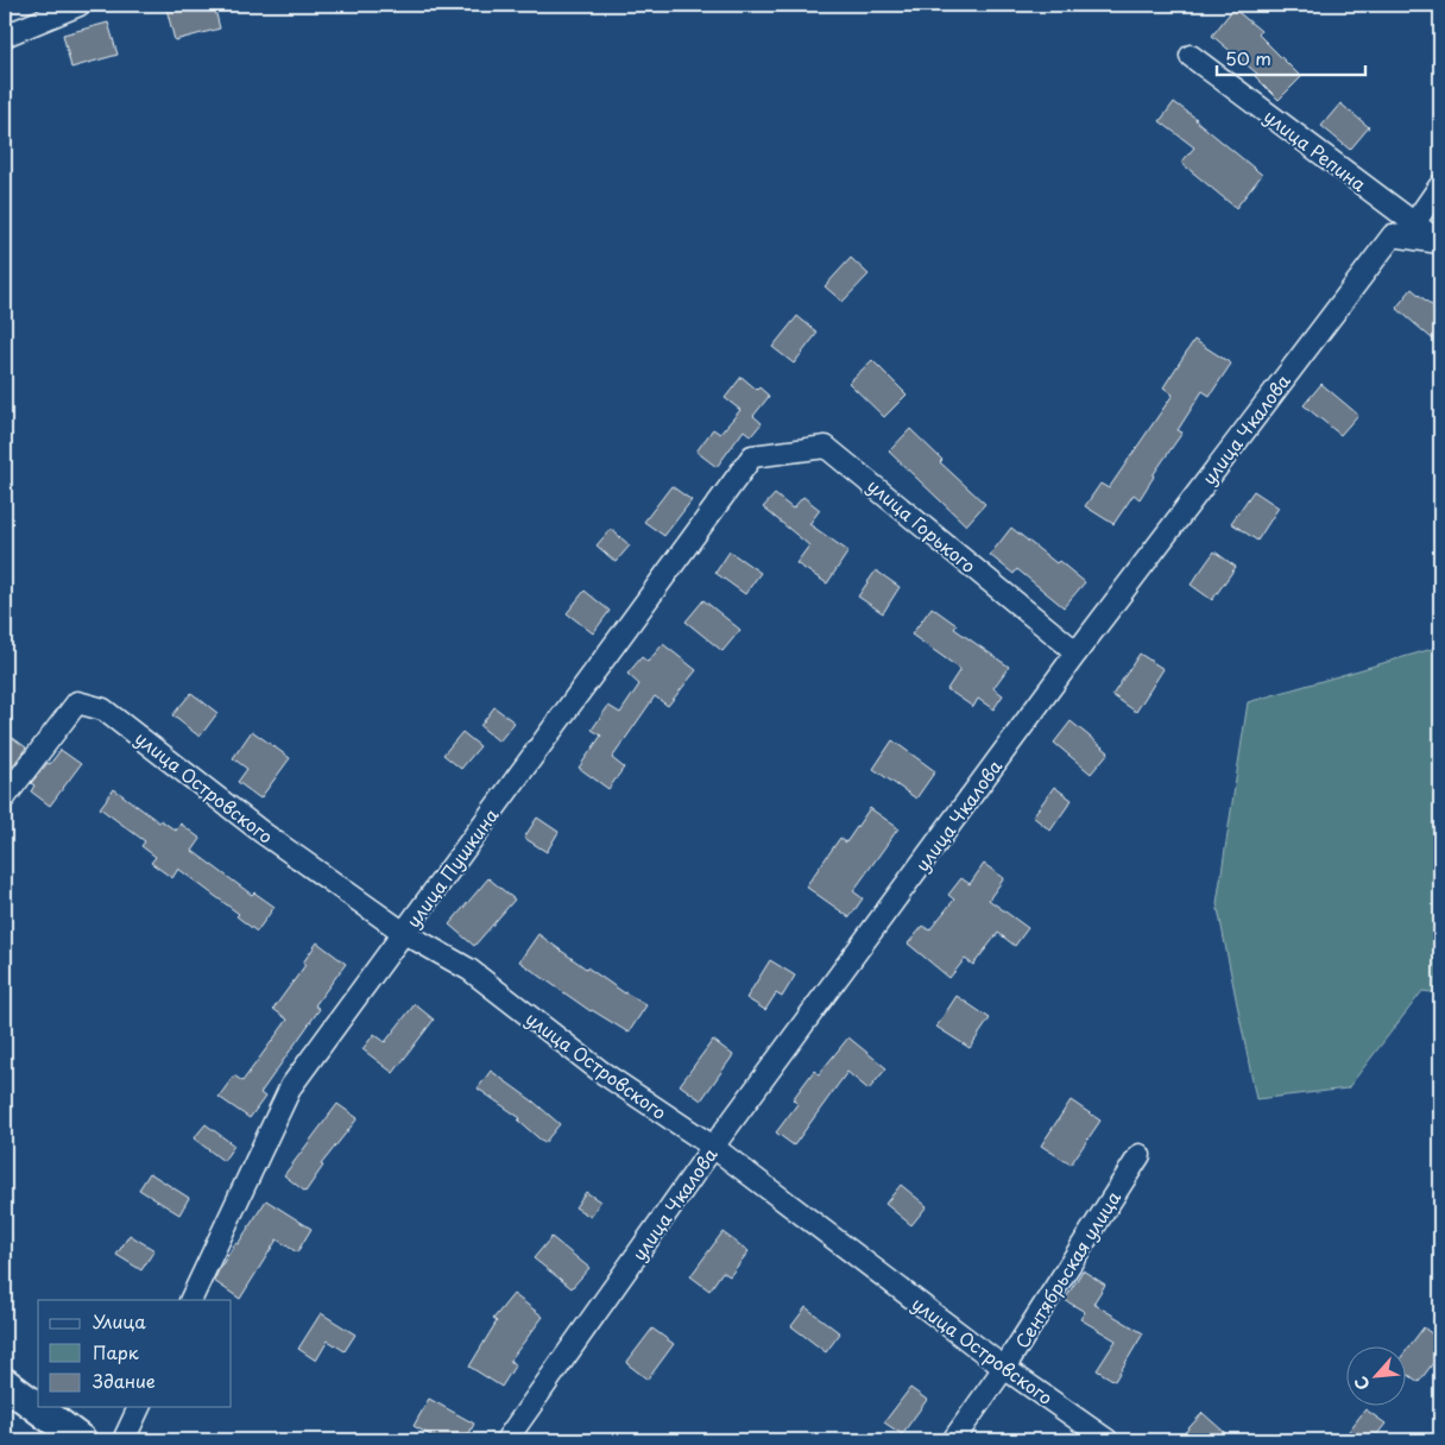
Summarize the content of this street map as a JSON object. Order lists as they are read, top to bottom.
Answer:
{
  "streets": {
    "street": [
      "улица Репина",
      "улица Чкалова",
      "улица Горького",
      "улица Островского",
      "улица Пушкина",
      "Сентябрьская улица"
    ]
  },
  "crossings": [
    ["улица Репина", "улица Чкалова"],
    ["улица Чкалова", "улица Горького"],
    ["улица Чкалова", "улица Островского"],
    ["улица Горького", "улица Пушкина"],
    ["улица Островского", "улица Пушкина"],
    ["улица Островского", "Сентябрьская улица"]
  ],
  "legend": ["Улица", "Парк", "Здание"],
  "scale_bar": "50 m",
  "north": "bottom left"
}
